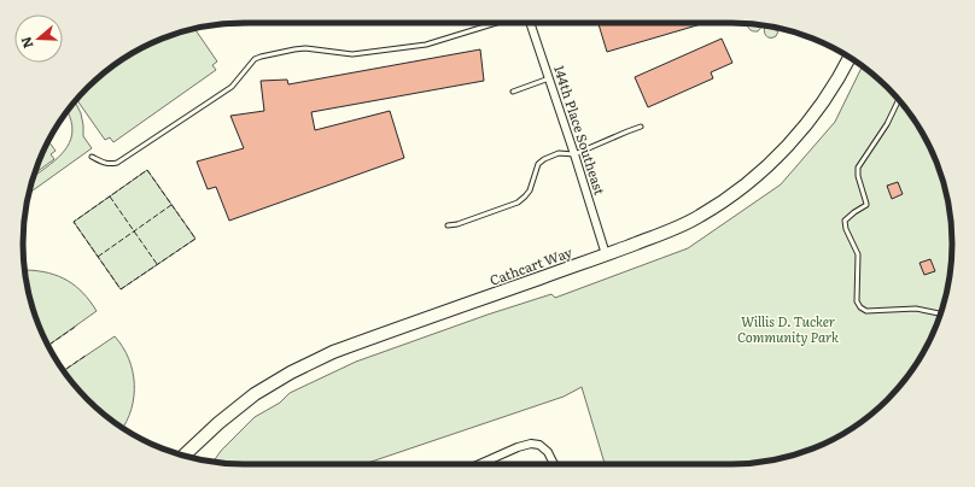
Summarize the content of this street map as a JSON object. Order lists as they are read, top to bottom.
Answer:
{
  "streets": {
    "main road": ["Cathcart Way"],
    "street": ["144th Place Southeast"]
  },
  "crossings": [
    ["144th Place Southeast", "Cathcart Way"]
  ],
  "parks": ["Willis D. Tucker Community Park"],
  "north": "left"
}
